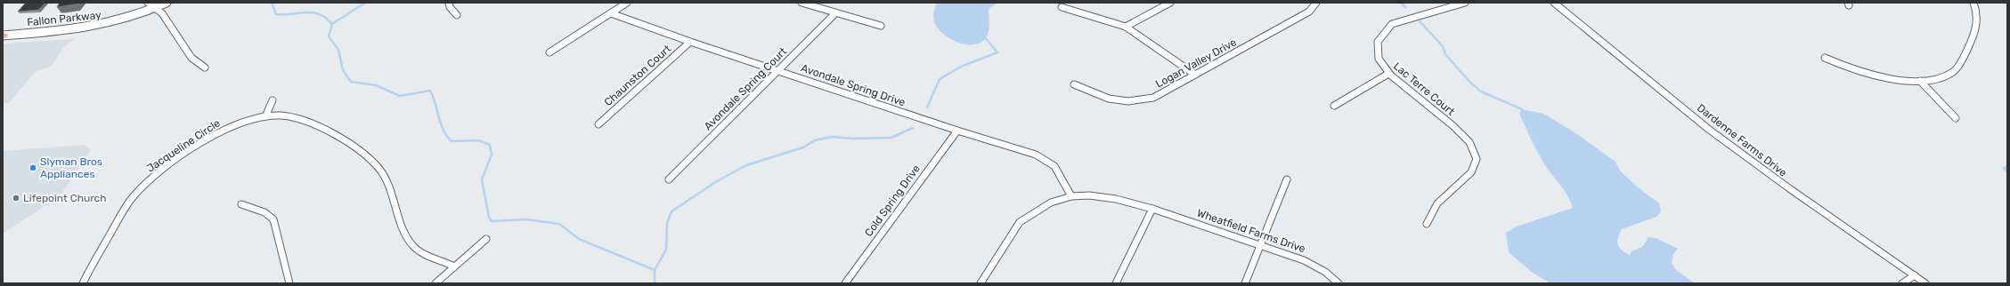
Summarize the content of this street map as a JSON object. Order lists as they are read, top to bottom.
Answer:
{
  "streets": {
    "street": [
      "Fallon Parkway",
      "Logan Valley Drive",
      "Chaunston Court",
      "Avondale Spring Drive",
      "Avondale Spring Court",
      "Lac Terre Court",
      "Dardenne Farms Drive",
      "Jacqueline Circle",
      "Cold Spring Drive",
      "Wheatfield Farms Drive"
    ]
  },
  "crossings": [
    ["Chaunston Court", "Avondale Spring Drive"],
    ["Avondale Spring Drive", "Avondale Spring Court"],
    ["Avondale Spring Drive", "Cold Spring Drive"],
    ["Avondale Spring Drive", "Wheatfield Farms Drive"]
  ],
  "places": ["Slyman Bros Appliances", "Lifepoint Church"]
}
